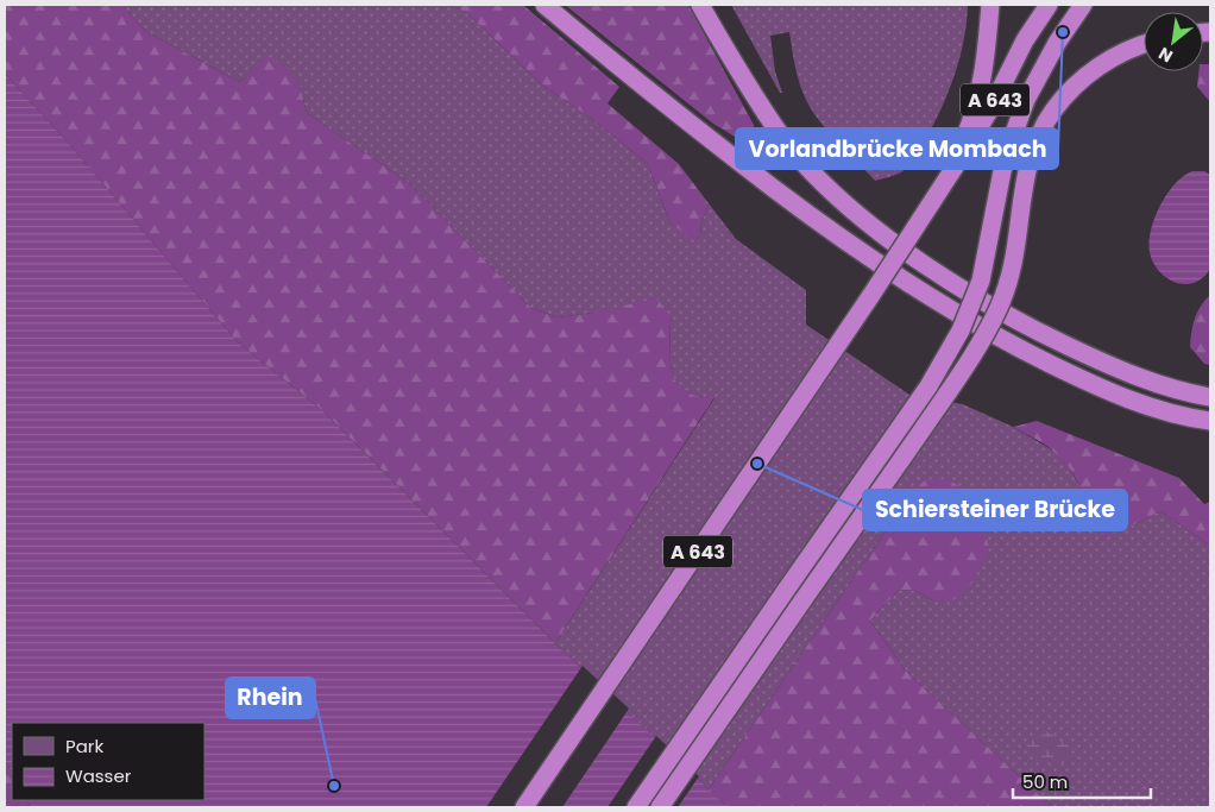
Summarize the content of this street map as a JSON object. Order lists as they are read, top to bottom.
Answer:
{
  "streets": {
    "highway": ["A 643"]
  },
  "places": ["Vorlandbrücke Mombach", "Schiersteiner Brücke", "Rhein"],
  "legend": ["Park", "Wasser"],
  "scale_bar": "50 m",
  "north": "bottom left"
}
